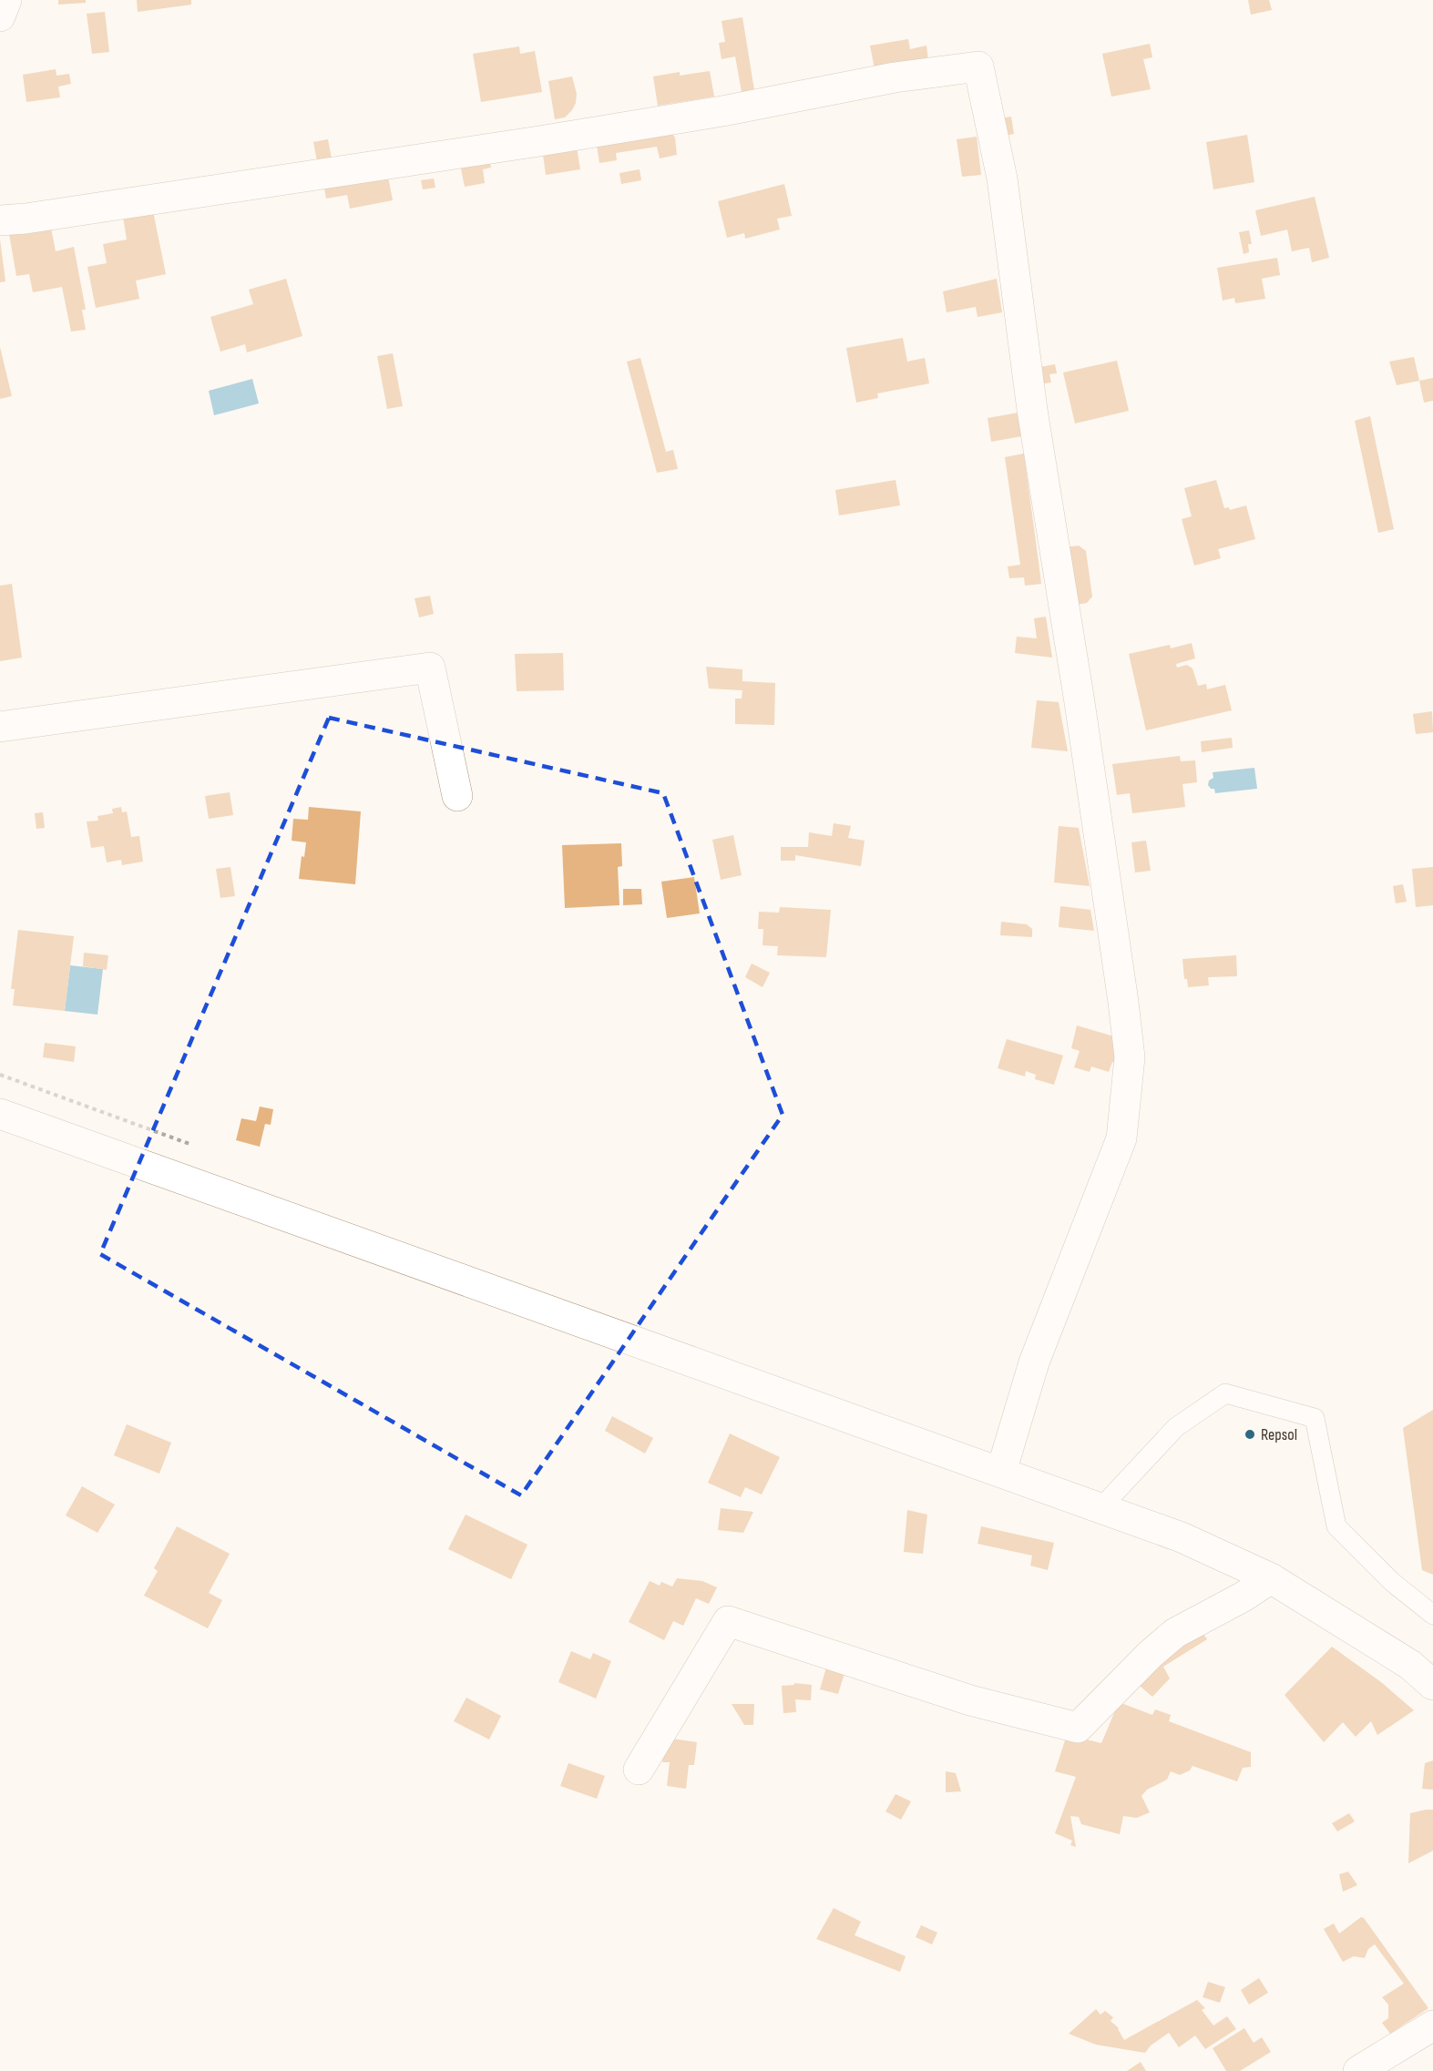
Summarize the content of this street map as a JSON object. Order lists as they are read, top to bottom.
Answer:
{
  "places": ["Repsol"]
}
